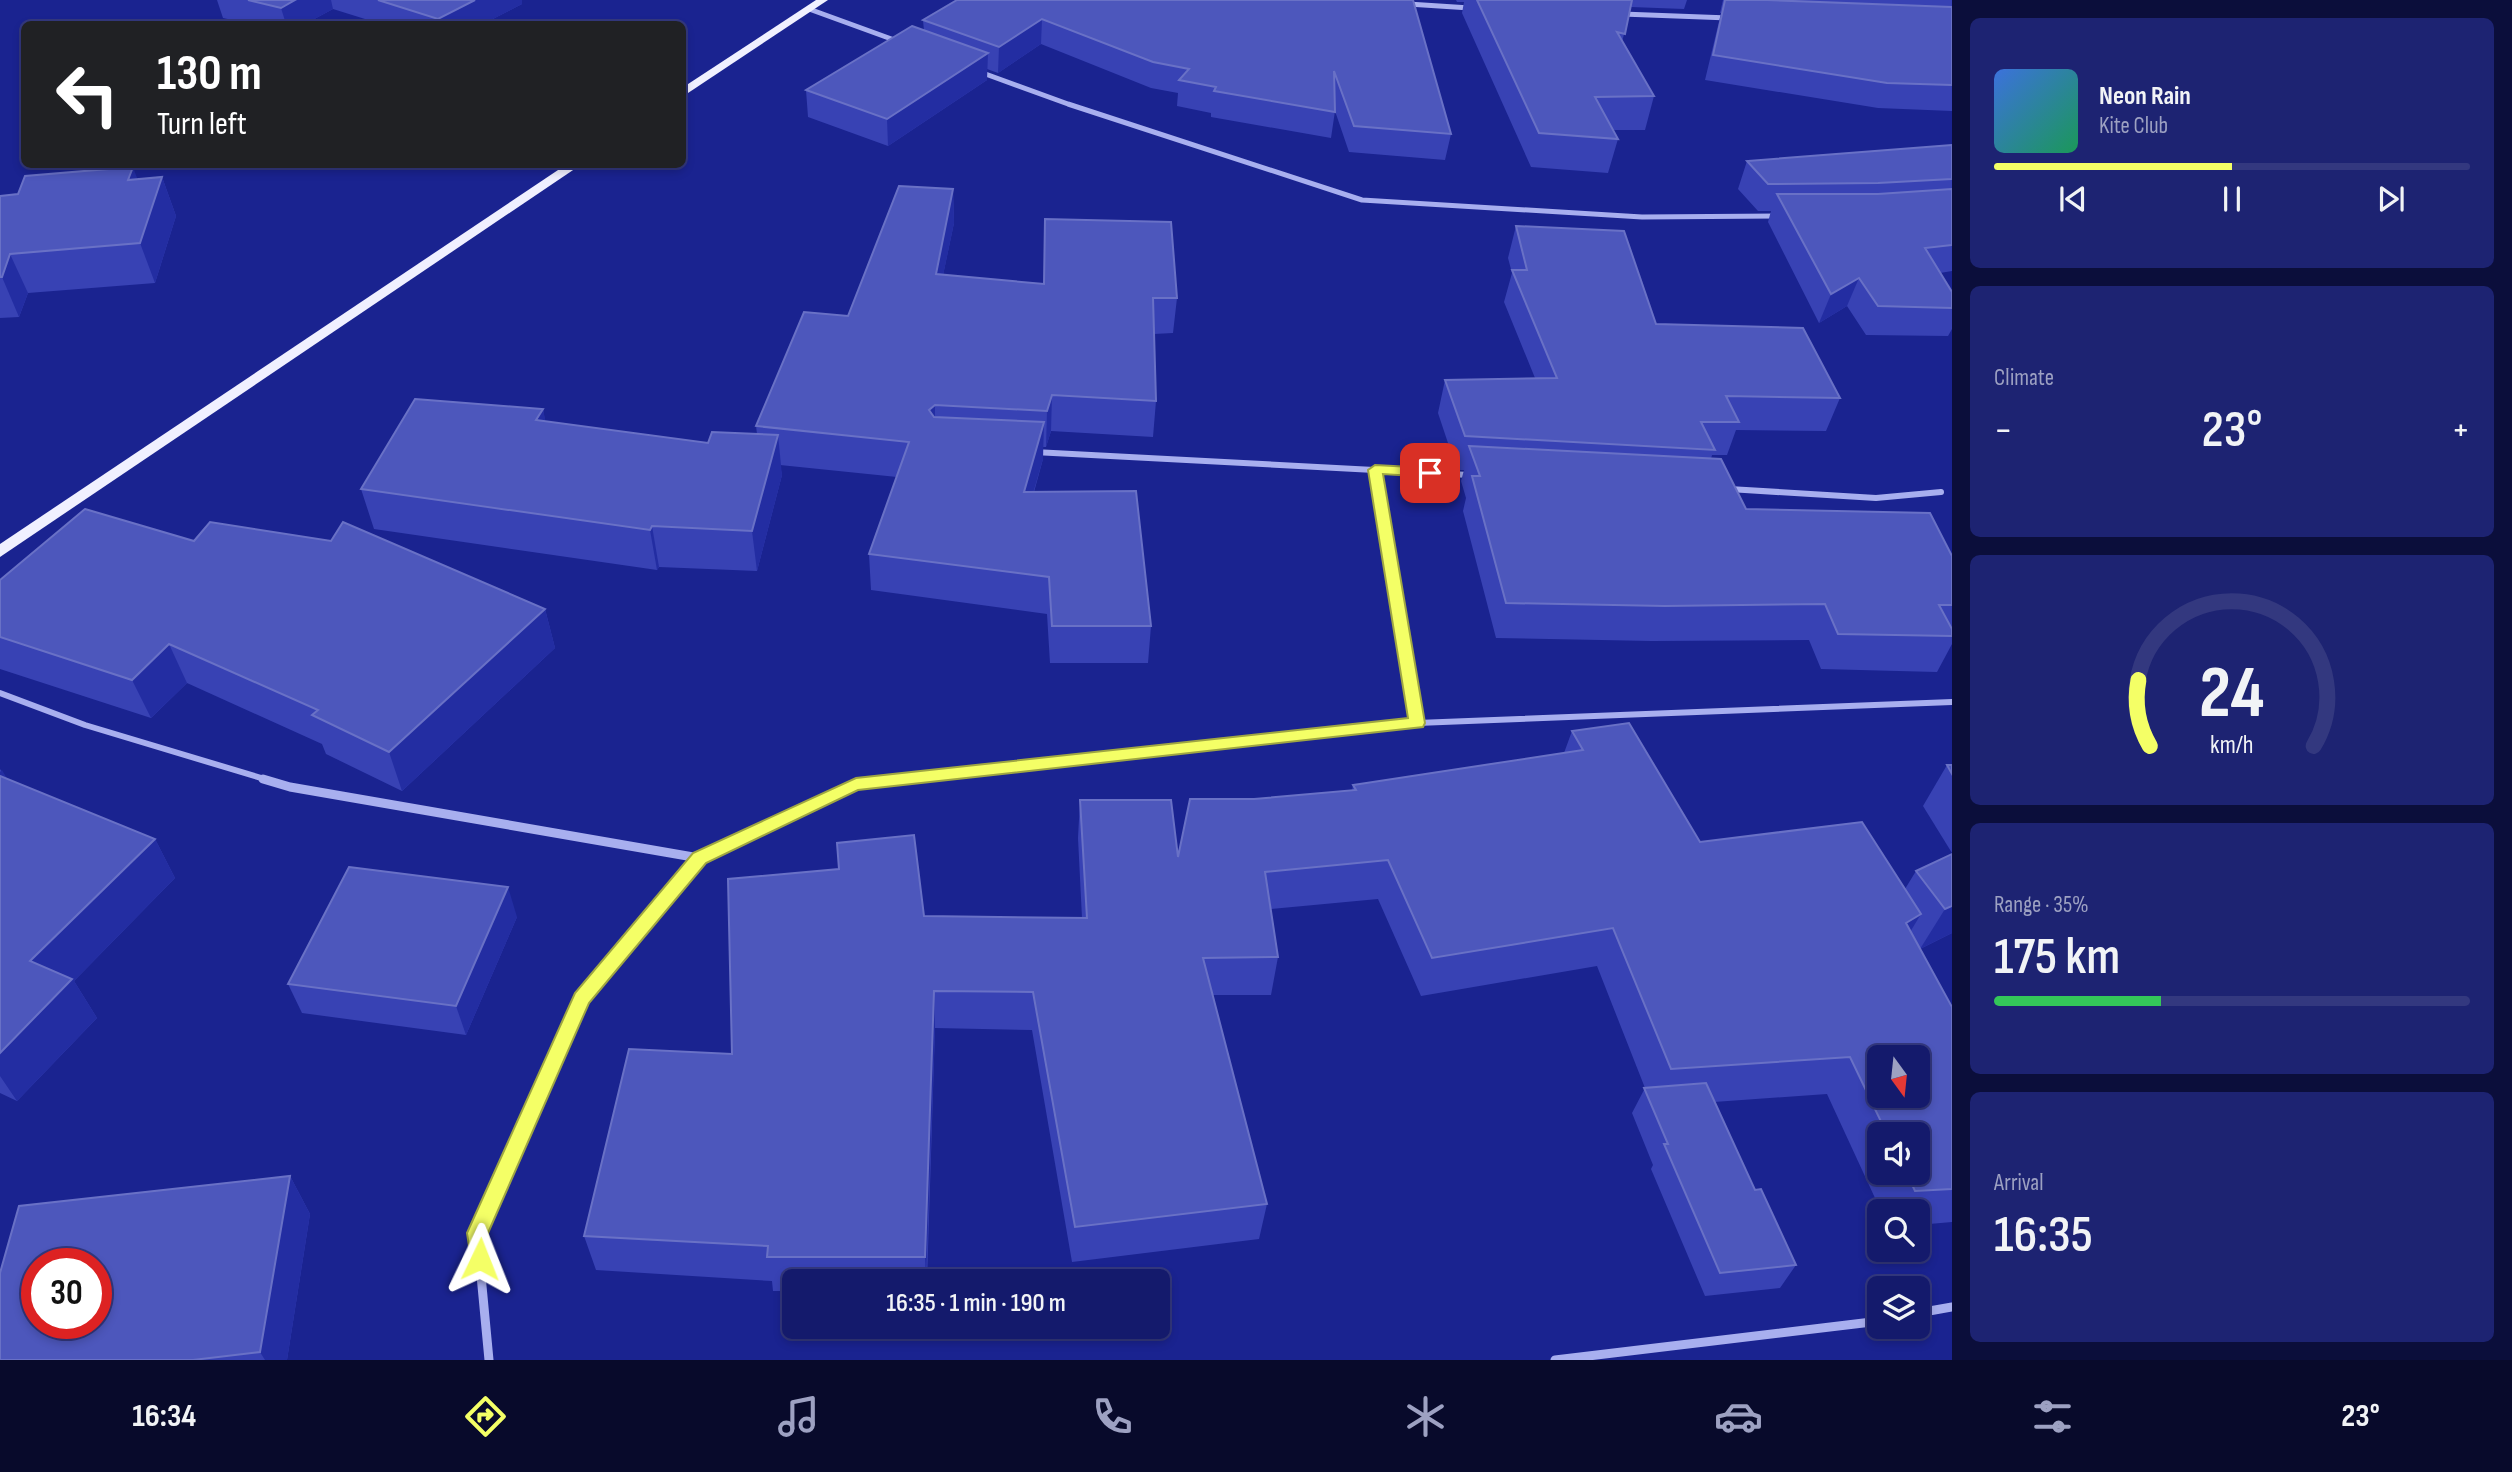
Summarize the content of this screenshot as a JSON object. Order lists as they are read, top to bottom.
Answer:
{
  "north": "bottom",
  "page": {
    "turn": ["130 m", "Turn left"],
    "song": ["Neon Rain", "Kite Club"],
    "tile": [
      "Climate",
      ["Range · 35%", "175 km"],
      ["Arrival", "16:35"]
    ],
    "heat": ["−", "23°", "+"],
    "limit": "30",
    "trip": "16:35 · 1 min · 190 m",
    "tabs": ["16:34", "23°"],
    "gauge": ["24", "km/h"]
  }
}
